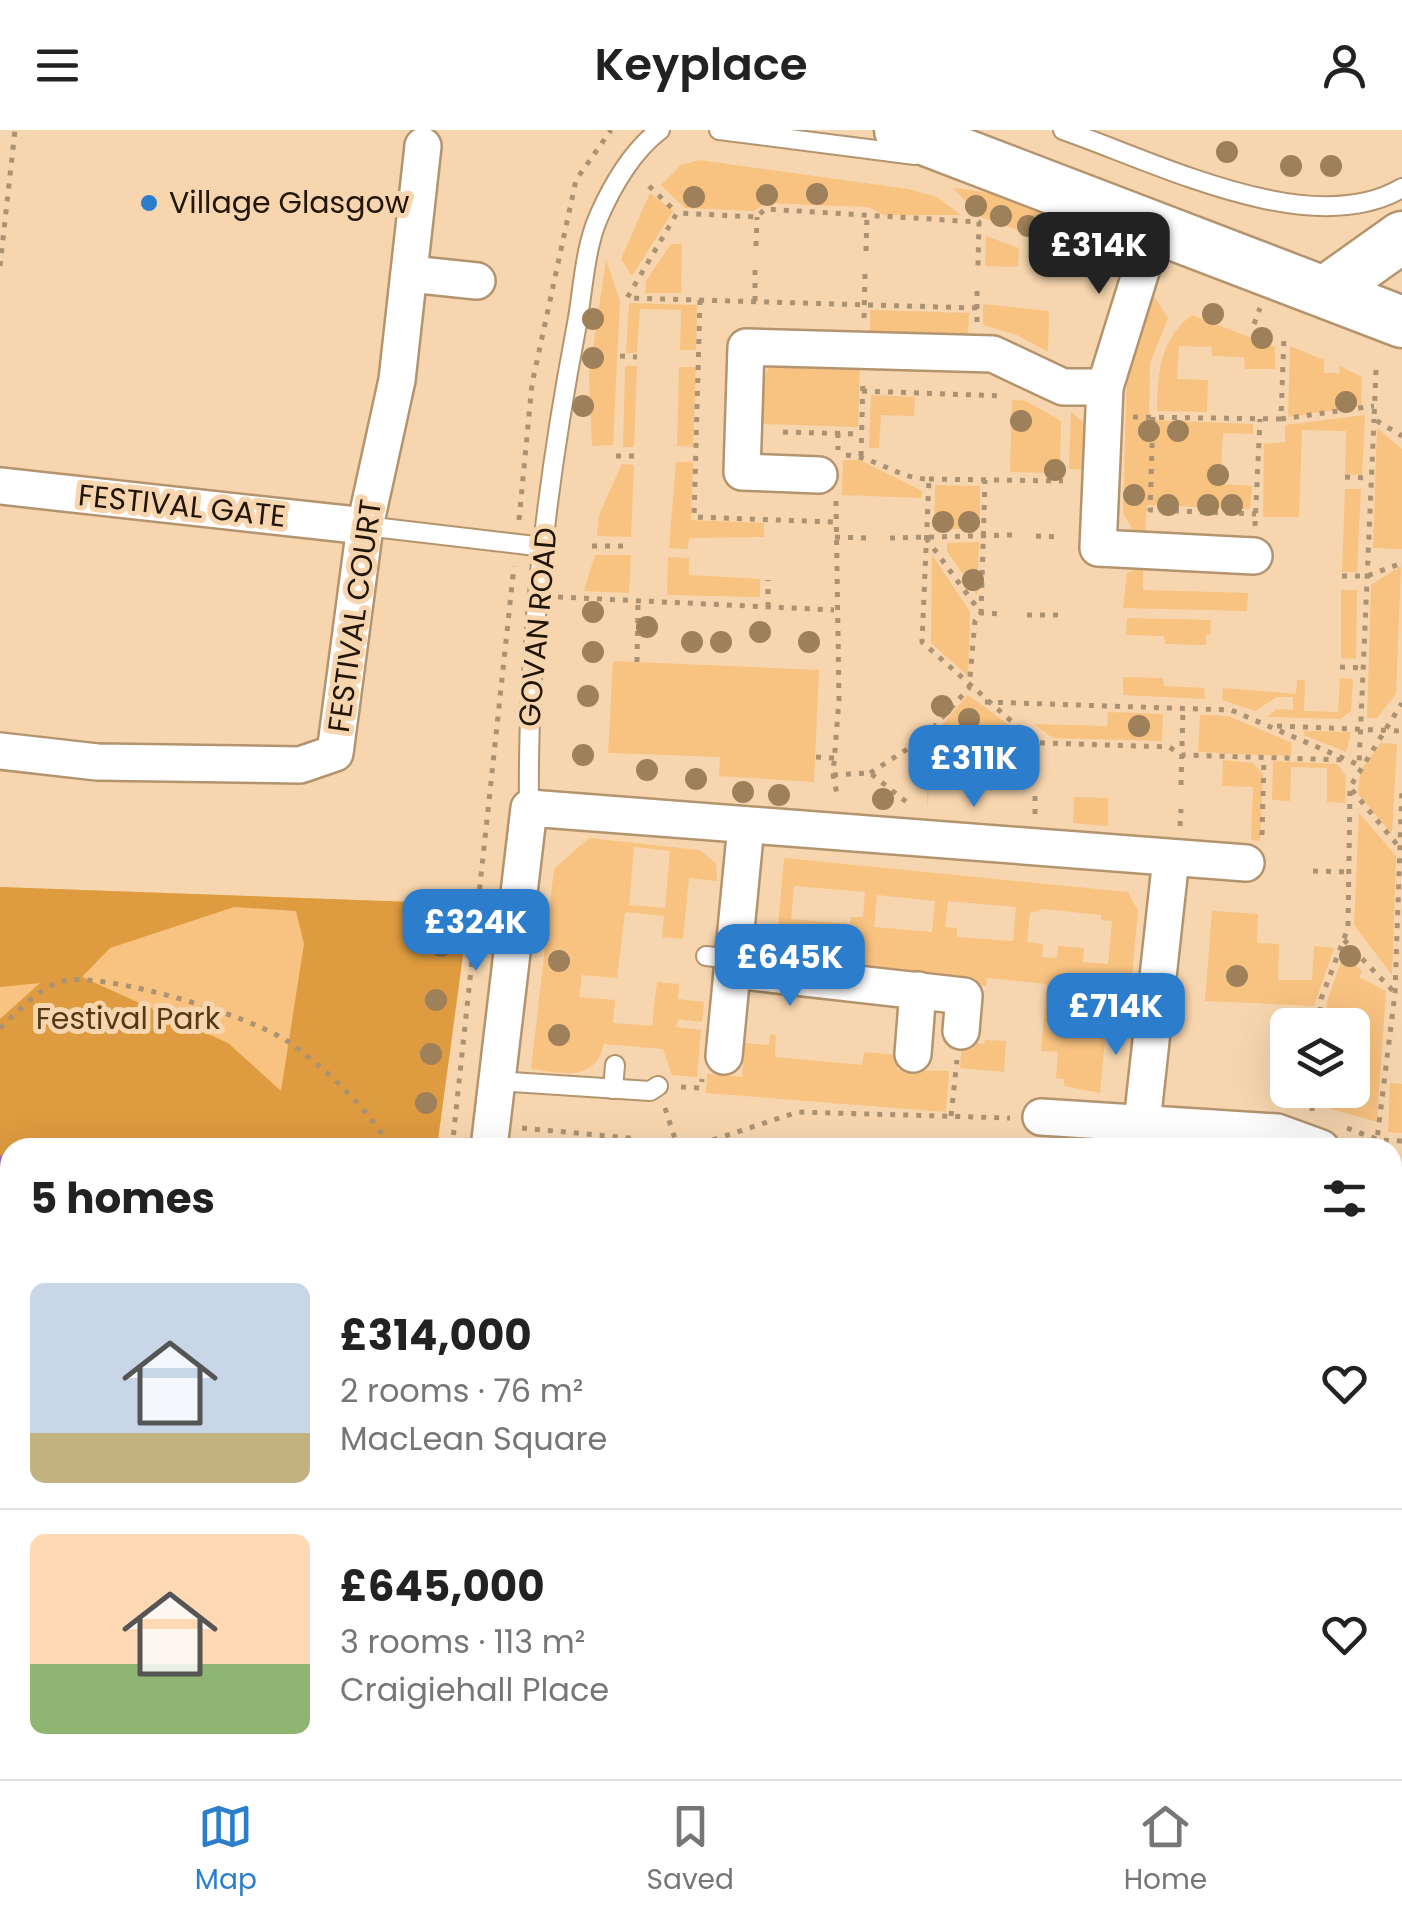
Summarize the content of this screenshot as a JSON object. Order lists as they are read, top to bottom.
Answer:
{
  "streets": {
    "street": ["FESTIVAL GATE", "FESTIVAL COURT", "GOVAN ROAD"]
  },
  "crossings": [
    ["FESTIVAL GATE", "FESTIVAL COURT"]
  ],
  "parks": ["Festival Park"],
  "places": ["Village Glasgow"],
  "page": {
    "header": "Keyplace",
    "price": [
      "£314K",
      "£311K",
      "£324K",
      "£645K",
      "£714K"
    ],
    "heading": "5 homes",
    "list": [
      {
        "name": "£314,000",
        "note": "2 rooms · 76 m² · MacLean Square"
      },
      {
        "name": "£645,000",
        "note": "3 rooms · 113 m² · Craigiehall Place"
      }
    ],
    "tabs": ["Map", "Saved", "Home"]
  }
}
